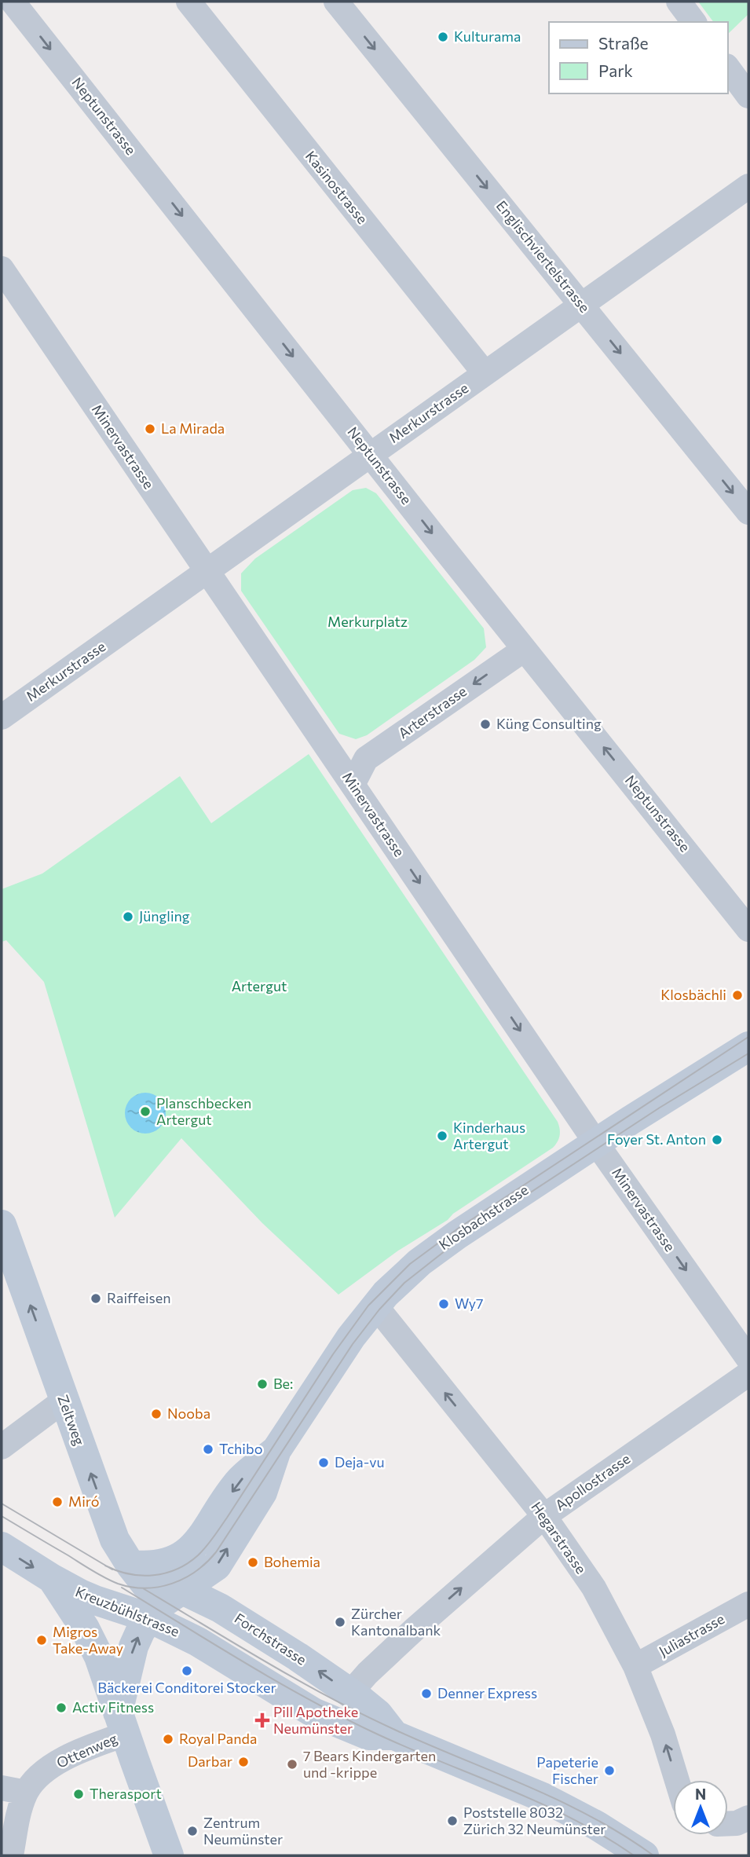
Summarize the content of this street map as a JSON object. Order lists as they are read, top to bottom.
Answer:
{
  "streets": {
    "street": [
      "Neptunstrasse",
      "Kasinostrasse",
      "Englischviertelstrasse",
      "Merkurstrasse",
      "Minervastrasse",
      "Arterstrasse",
      "Klosbachstrasse",
      "Zeltweg",
      "Apollostrasse",
      "Hegarstrasse",
      "Kreuzbühlstrasse",
      "Juliastrasse",
      "Forchstrasse",
      "Ottenweg"
    ]
  },
  "crossings": [
    ["Neptunstrasse", "Merkurstrasse"],
    ["Neptunstrasse", "Arterstrasse"],
    ["Kasinostrasse", "Merkurstrasse"],
    ["Englischviertelstrasse", "Merkurstrasse"],
    ["Merkurstrasse", "Minervastrasse"],
    ["Minervastrasse", "Arterstrasse"],
    ["Minervastrasse", "Klosbachstrasse"],
    ["Klosbachstrasse", "Zeltweg"],
    ["Klosbachstrasse", "Hegarstrasse"],
    ["Klosbachstrasse", "Kreuzbühlstrasse"],
    ["Klosbachstrasse", "Forchstrasse"],
    ["Zeltweg", "Kreuzbühlstrasse"],
    ["Zeltweg", "Forchstrasse"],
    ["Apollostrasse", "Hegarstrasse"],
    ["Apollostrasse", "Forchstrasse"],
    ["Hegarstrasse", "Juliastrasse"],
    ["Kreuzbühlstrasse", "Forchstrasse"]
  ],
  "one_way": [
    "Englischviertelstrasse",
    "Minervastrasse",
    "Arterstrasse",
    "Zeltweg",
    "Apollostrasse",
    "Hegarstrasse"
  ],
  "parks": ["Merkurplatz", "Artergut"],
  "places": {
    "other": [
      "Kulturama",
      "La Mirada",
      "Küng Consulting",
      "Jüngling",
      "Klosbächli",
      "Planschbecken Artergut",
      "Kinderhaus Artergut",
      "Foyer St. Anton",
      "Raiffeisen",
      "Wy7",
      "Be:",
      "Nooba",
      "Tchibo",
      "Deja-vu",
      "Miró",
      "Bohemia",
      "Zürcher Kantonalbank",
      "Migros Take-Away",
      "Bäckerei Conditorei Stocker",
      "Denner Express",
      "Activ Fitness",
      "Royal Panda",
      "Darbar",
      "7 Bears Kindergarten und -krippe",
      "Papeterie Fischer",
      "Therasport",
      "Poststelle 8032 Zürich 32 Neumünster",
      "Zentrum Neumünster"
    ],
    "health": ["Pill Apotheke Neumünster"]
  },
  "legend": ["Straße", "Park"],
  "north": "top"
}
